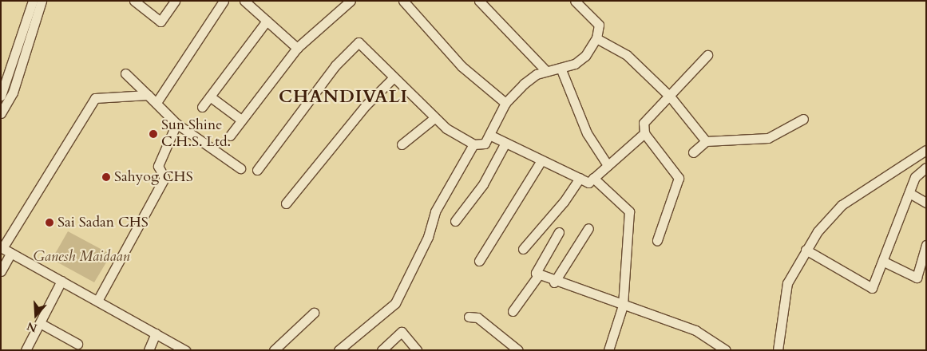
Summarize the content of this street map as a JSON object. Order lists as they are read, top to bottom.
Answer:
{
  "districts": ["CHANDIVALI"],
  "parks": ["Ganesh Maidaan"],
  "places": ["Sun Shine C.H.S. Ltd.", "Sahyog CHS", "Sai Sadan CHS"],
  "north": "bottom"
}
